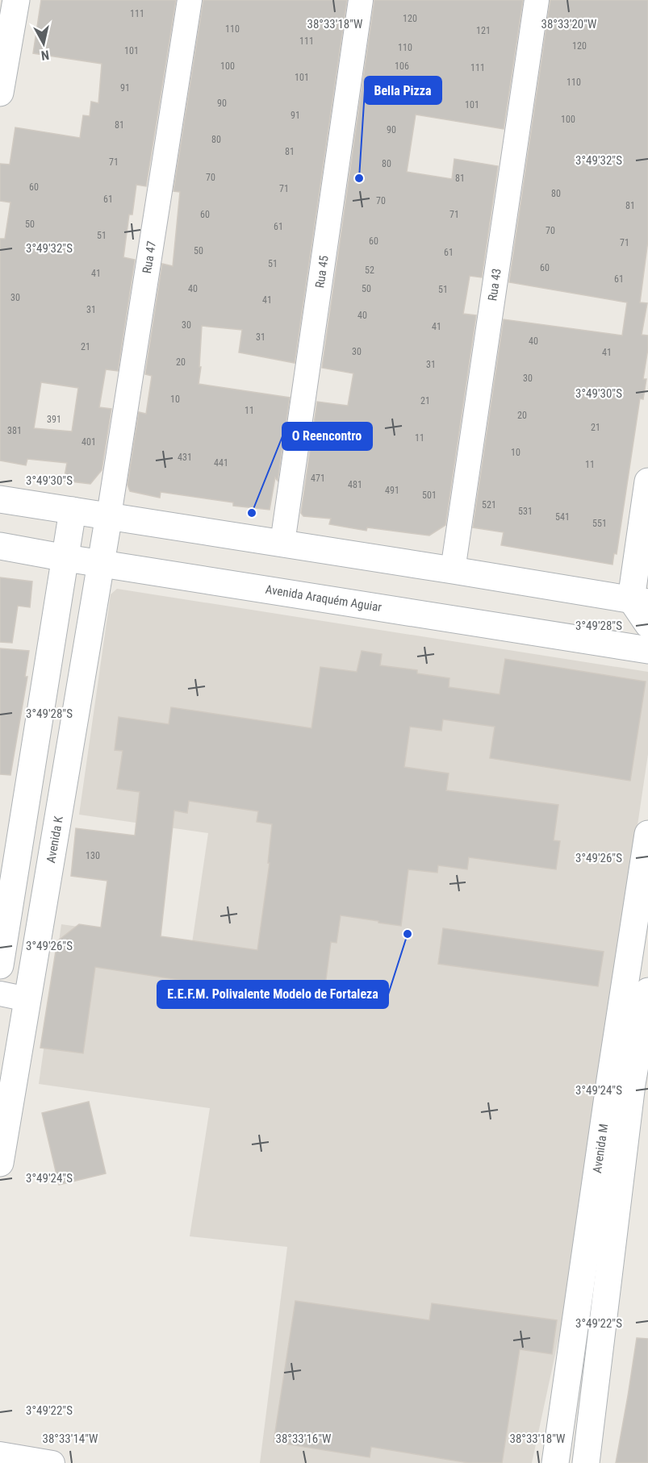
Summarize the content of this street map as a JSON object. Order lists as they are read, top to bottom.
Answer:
{
  "streets": {
    "street": [
      "Rua 47",
      "Rua 45",
      "Rua 43",
      "Avenida Araquém Aguiar",
      "Avenida K",
      "Avenida M"
    ]
  },
  "crossings": [
    ["Rua 47", "Avenida K"],
    ["Avenida Araquém Aguiar", "Avenida K"]
  ],
  "places": ["Bella Pizza", "O Reencontro", "E.E.F.M. Polivalente Modelo de Fortaleza"],
  "house_numbers": [
    "111",
    "120",
    "110",
    "121",
    "111",
    "120",
    "110",
    "101",
    "100",
    "106",
    "111",
    "101",
    "110",
    "91",
    "90",
    "101",
    "91",
    "100",
    "81",
    "90",
    "80",
    "81",
    "71",
    "80",
    "70",
    "81",
    "60",
    "71",
    "80",
    "61",
    "70",
    "81",
    "60",
    "71",
    "50",
    "61",
    "70",
    "51",
    "60",
    "71",
    "50",
    "61",
    "51",
    "60",
    "52",
    "41",
    "61",
    "40",
    "50",
    "51",
    "30",
    "41",
    "31",
    "40",
    "30",
    "41",
    "31",
    "40",
    "21",
    "30",
    "41",
    "20",
    "31",
    "30",
    "10",
    "21",
    "11",
    "20",
    "391",
    "21",
    "381",
    "11",
    "401",
    "10",
    "431",
    "441",
    "11",
    "471",
    "481",
    "491",
    "501",
    "521",
    "531",
    "541",
    "551",
    "130"
  ],
  "north": "bottom",
  "coordinates": [
    "38°33'18\"W",
    "38°33'20\"W",
    "3°49'32\"S",
    "3°49'30\"S",
    "3°49'28\"S",
    "3°49'26\"S",
    "3°49'24\"S",
    "3°49'22\"S",
    "38°33'14\"W",
    "38°33'16\"W"
  ]
}
